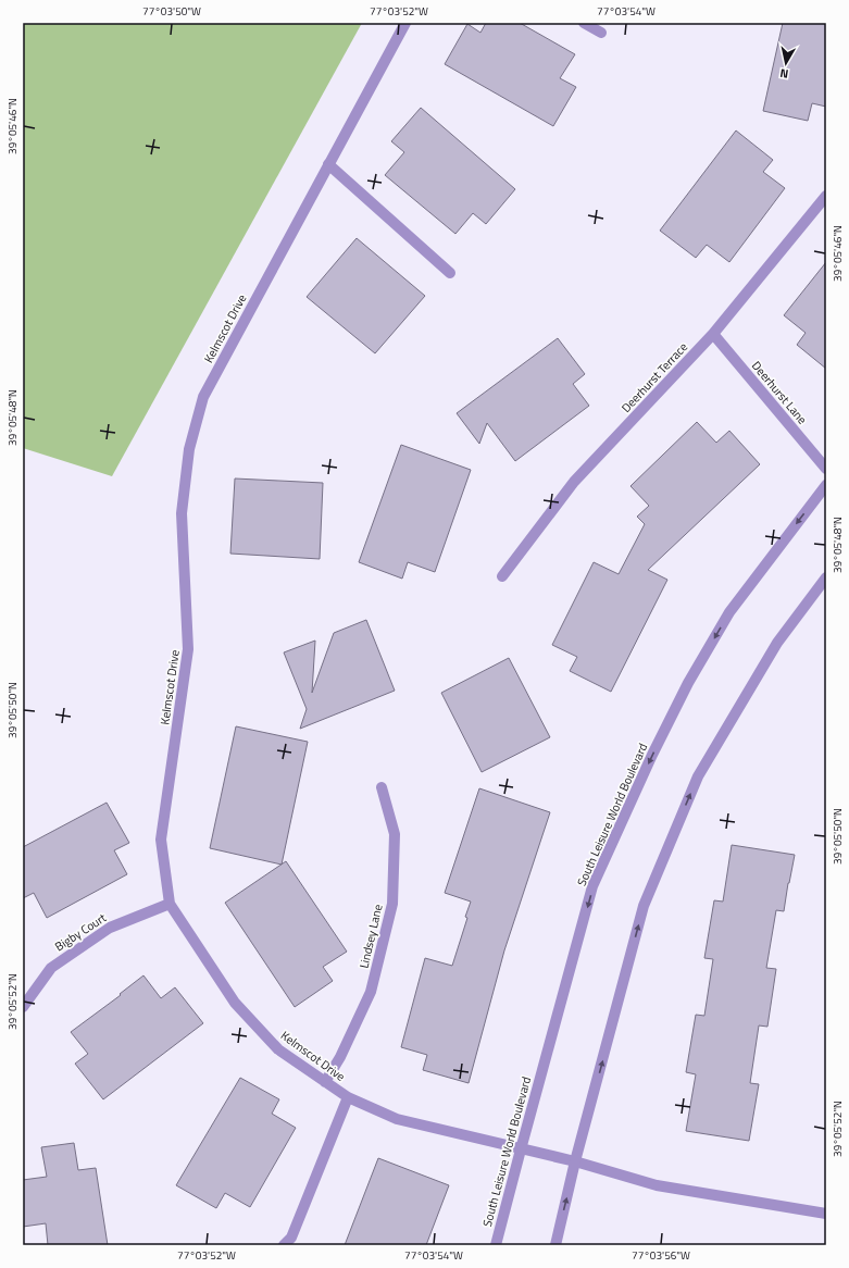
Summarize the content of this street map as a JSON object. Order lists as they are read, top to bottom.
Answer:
{
  "streets": {
    "street": [
      "Kelmscot Drive",
      "Deerhurst Terrace",
      "Deerhurst Lane",
      "South Leisure World Boulevard",
      "Bigby Court",
      "Lindsey Lane"
    ]
  },
  "crossings": [
    ["Kelmscot Drive", "South Leisure World Boulevard"],
    ["Kelmscot Drive", "Bigby Court"],
    ["Kelmscot Drive", "Lindsey Lane"],
    ["Deerhurst Terrace", "Deerhurst Lane"]
  ],
  "north": "bottom",
  "coordinates": [
    "77°03'50\"W",
    "77°03'52\"W",
    "77°03'54\"W",
    "39°05'46\"N",
    "39°05'48\"N",
    "39°05'50\"N",
    "39°05'52\"N",
    "77°03'56\"W"
  ]
}
